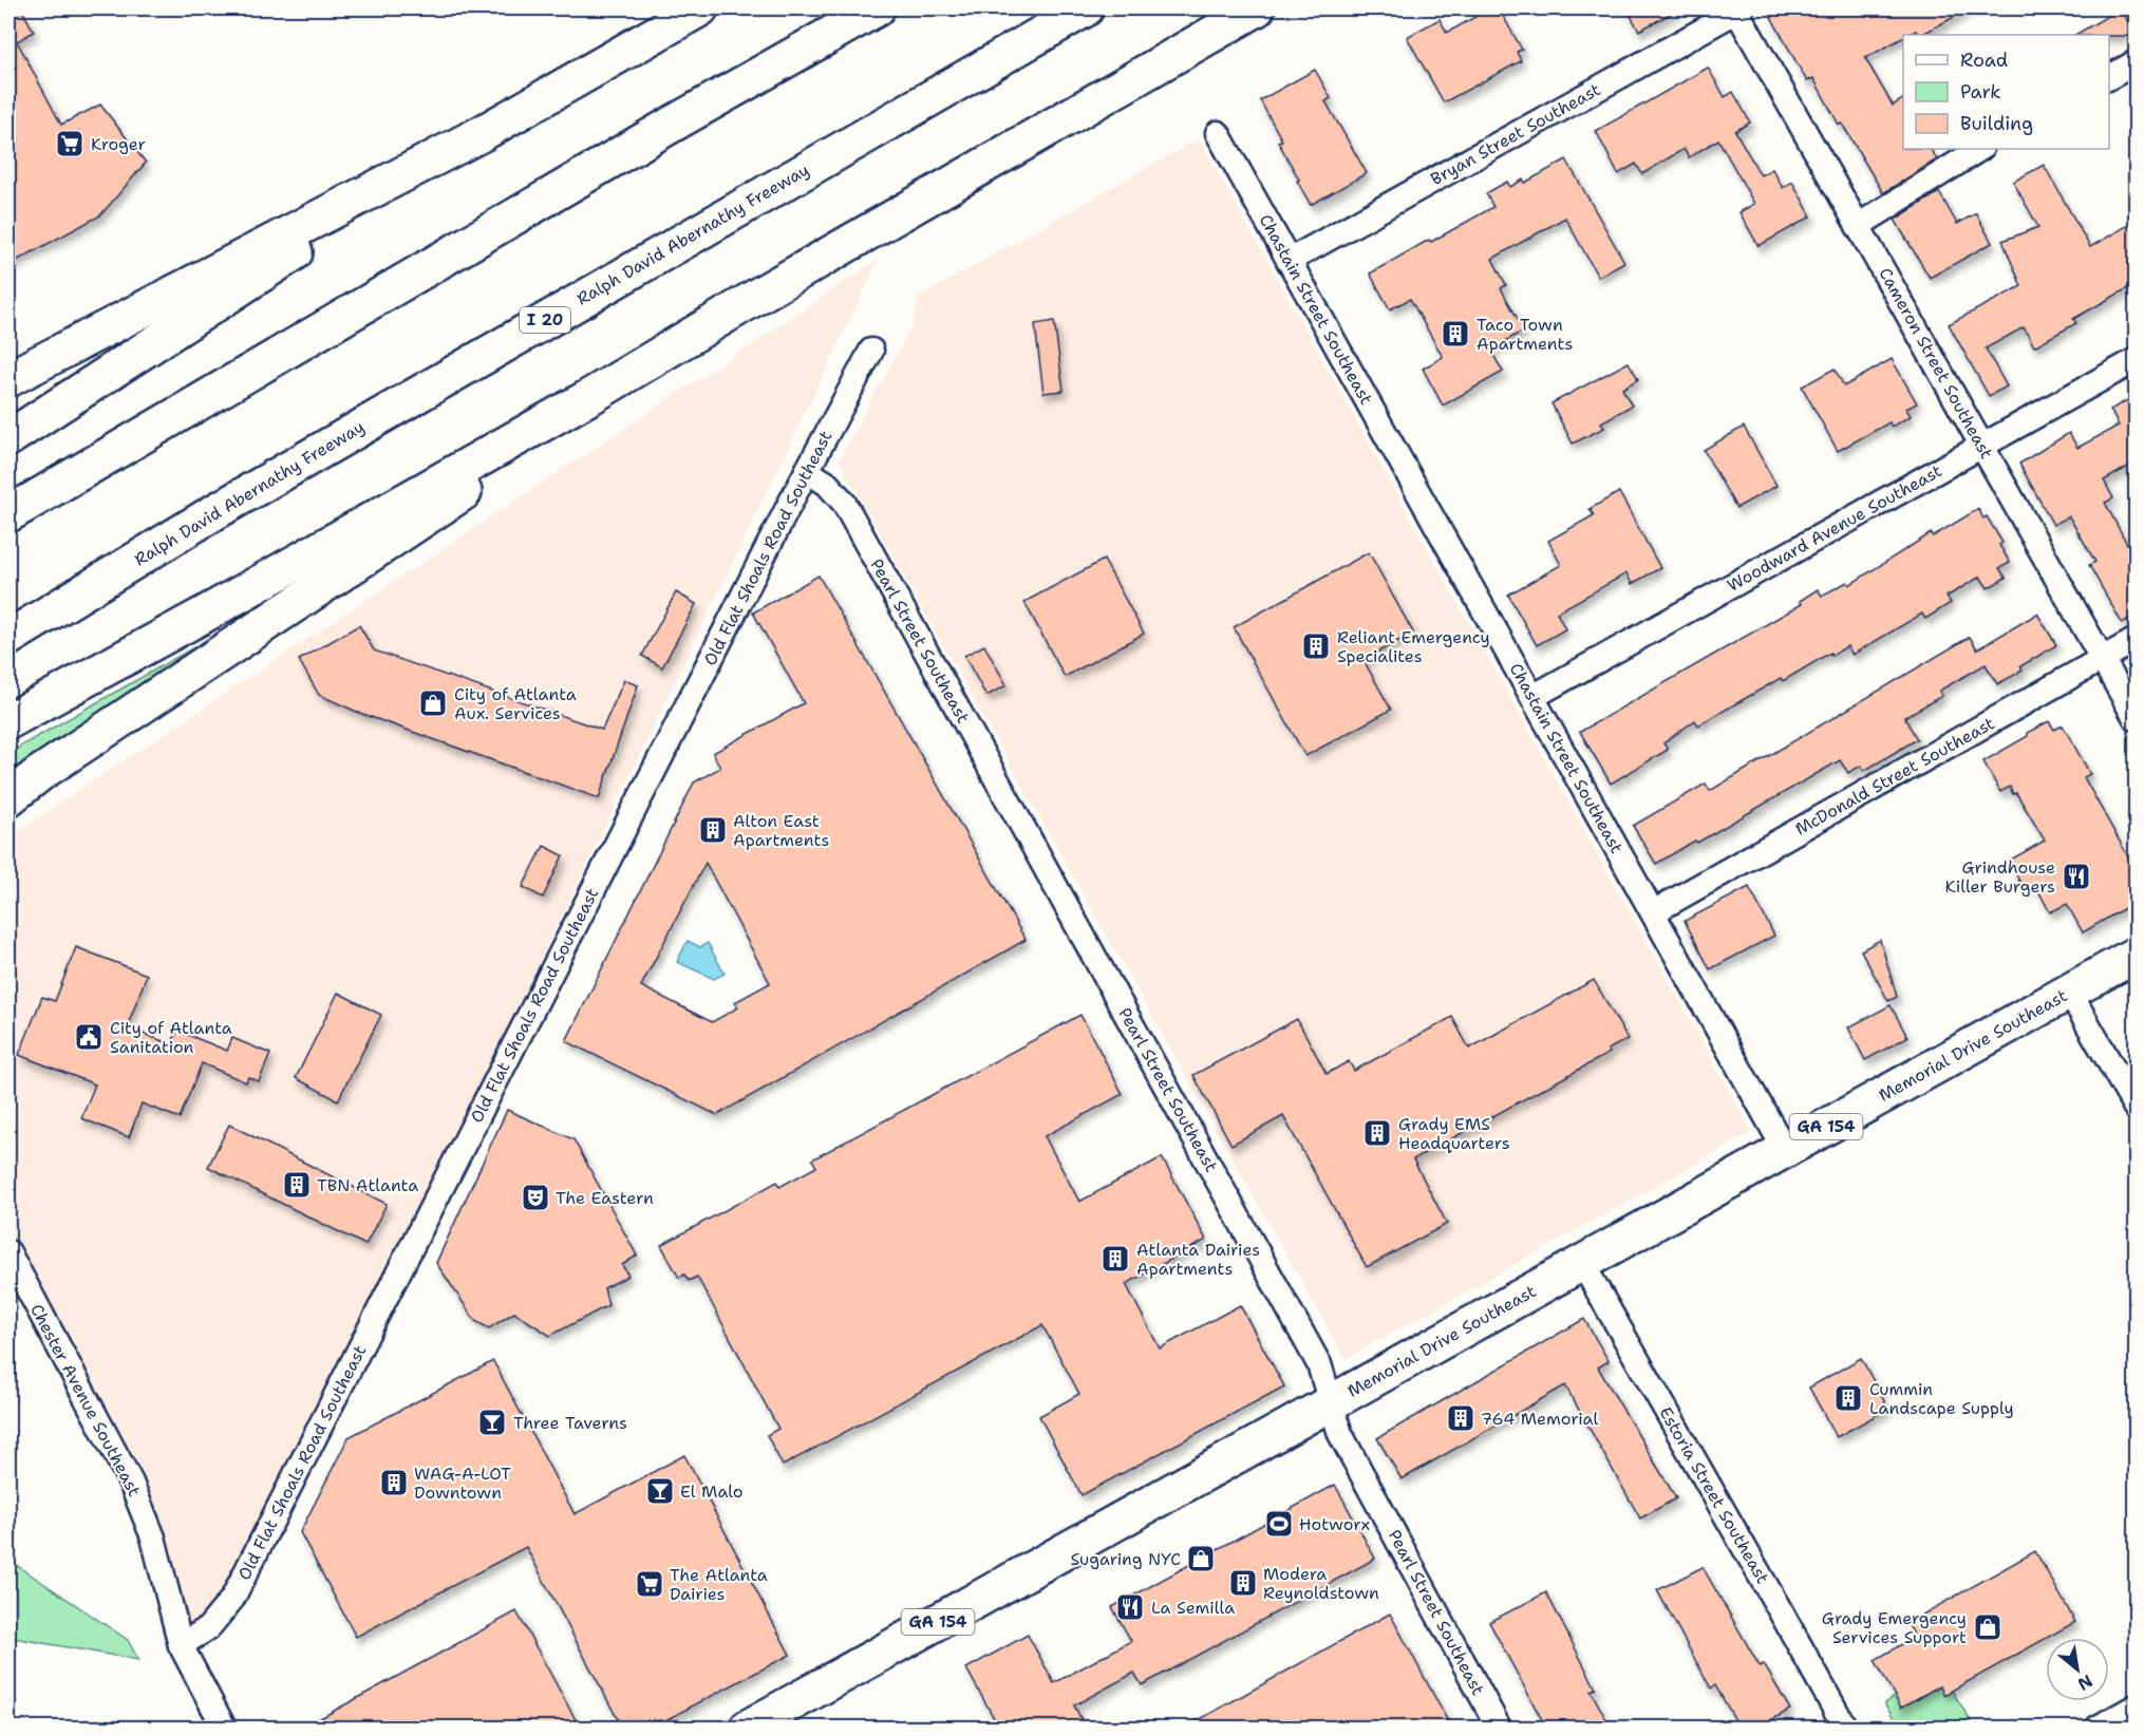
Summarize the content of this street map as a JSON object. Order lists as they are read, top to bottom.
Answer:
{
  "streets": {
    "main road": [
      "Ralph David Abernathy Freeway",
      "I 20",
      "Memorial Drive Southeast",
      "GA 154"
    ],
    "street": [
      "Bryan Street Southeast",
      "Chastain Street Southeast",
      "Cameron Street Southeast",
      "Woodward Avenue Southeast",
      "Old Flat Shoals Road Southeast",
      "Pearl Street Southeast",
      "McDonald Street Southeast",
      "Chester Avenue Southeast",
      "Estoria Street Southeast"
    ]
  },
  "crossings": [
    ["Bryan Street Southeast", "Chastain Street Southeast"],
    ["Bryan Street Southeast", "Cameron Street Southeast"],
    ["Chastain Street Southeast", "Woodward Avenue Southeast"],
    ["Chastain Street Southeast", "McDonald Street Southeast"],
    ["Chastain Street Southeast", "Memorial Drive Southeast"],
    ["Cameron Street Southeast", "Woodward Avenue Southeast"],
    ["Cameron Street Southeast", "McDonald Street Southeast"],
    ["Old Flat Shoals Road Southeast", "Pearl Street Southeast"],
    ["Old Flat Shoals Road Southeast", "Chester Avenue Southeast"],
    ["Pearl Street Southeast", "Memorial Drive Southeast"],
    ["Memorial Drive Southeast", "Estoria Street Southeast"]
  ],
  "places": {
    "supermarket": ["Kroger", "The Atlanta Dairies"],
    "building": [
      "Taco Town Apartments",
      "Reliant Emergency Specialites",
      "Alton East Apartments",
      "Grady EMS Headquarters",
      "TBN Atlanta",
      "Atlanta Dairies Apartments",
      "Cummin Landscape Supply",
      "764 Memorial",
      "WAG-A-LOT Downtown",
      "Modera Reynoldstown"
    ],
    "shop": ["City of Atlanta Aux. Services", "Sugaring NYC", "Grady Emergency Services Support"],
    "restaurant": ["Grindhouse Killer Burgers", "La Semilla"],
    "public building": ["City of Atlanta Sanitation"],
    "theatre": ["The Eastern"],
    "bar": ["Three Taverns", "El Malo"],
    "sports": ["Hotworx"]
  },
  "legend": ["Road", "Park", "Building"],
  "north": "bottom right"
}
